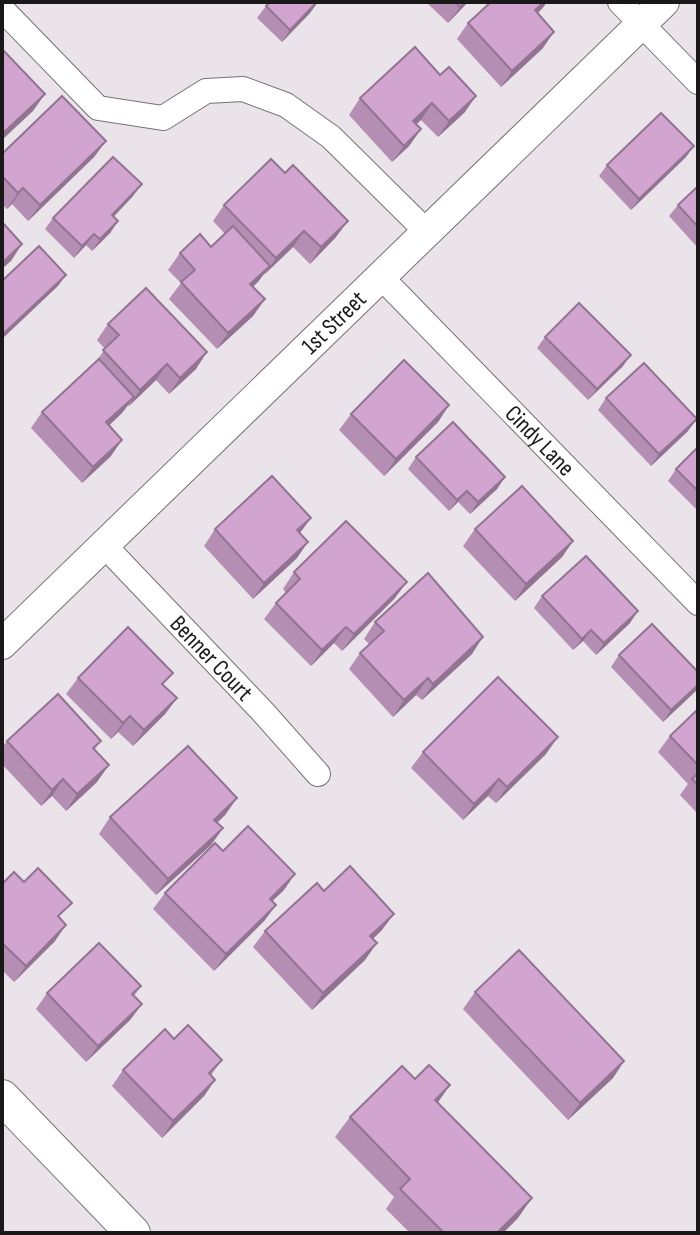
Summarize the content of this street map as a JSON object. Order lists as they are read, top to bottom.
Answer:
{
  "streets": {
    "street": ["1st Street", "Cindy Lane", "Benner Court"]
  },
  "crossings": [
    ["1st Street", "Cindy Lane"],
    ["1st Street", "Benner Court"]
  ]
}
